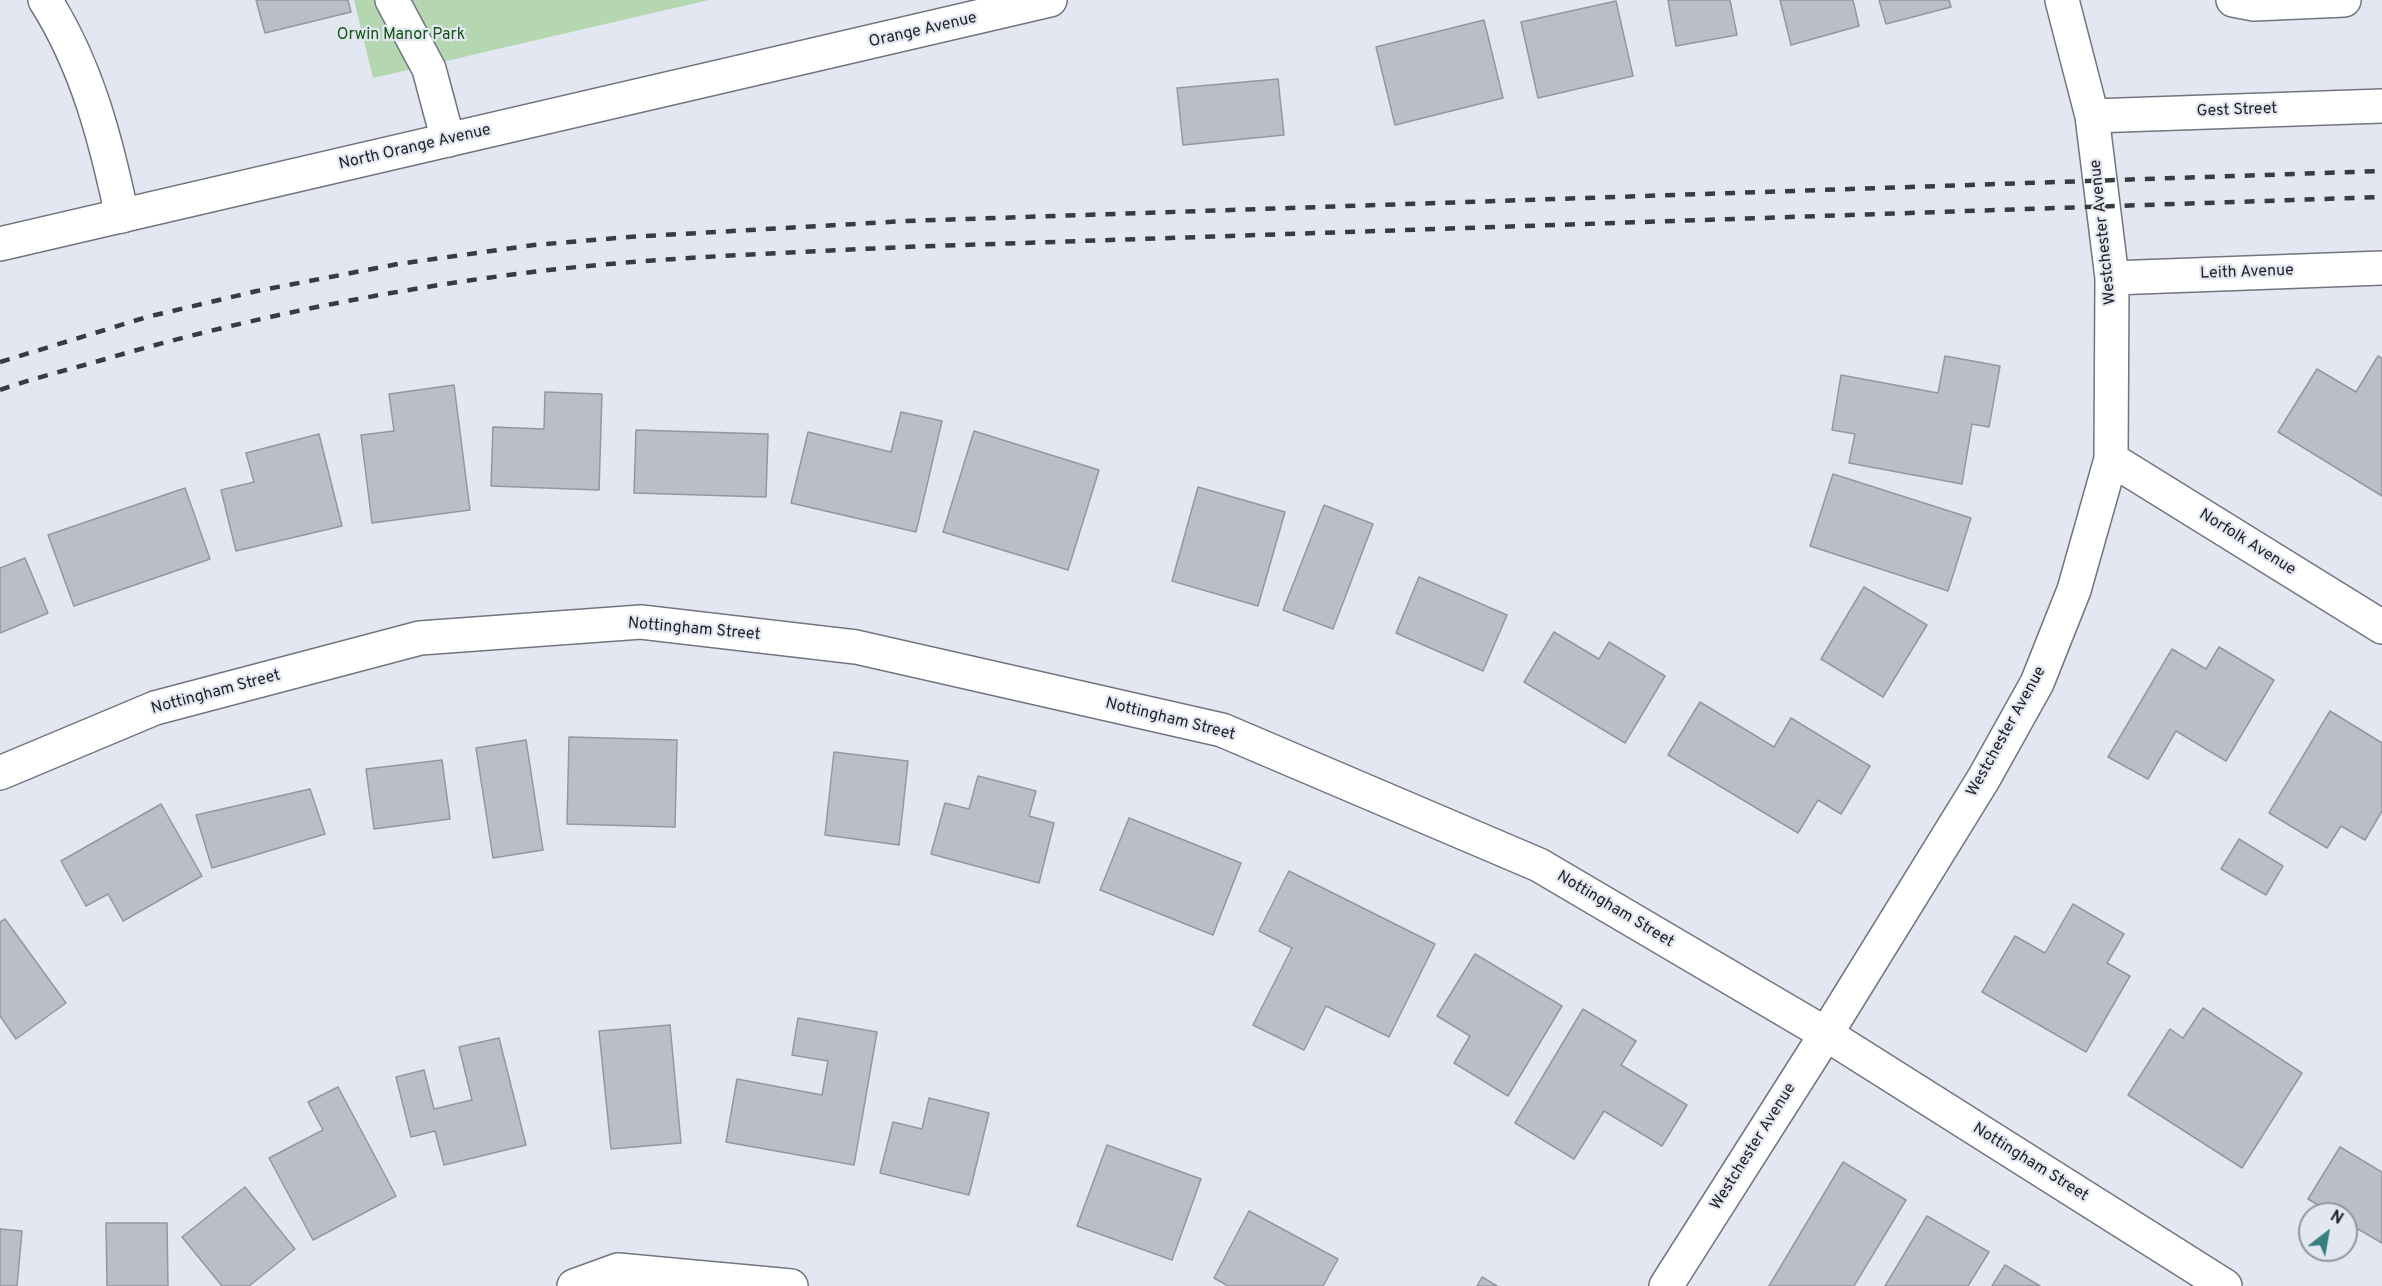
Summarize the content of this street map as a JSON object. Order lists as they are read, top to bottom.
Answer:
{
  "streets": {
    "street": [
      "Orange Avenue",
      "Gest Street",
      "North Orange Avenue",
      "Westchester Avenue",
      "Leith Avenue",
      "Norfolk Avenue",
      "Nottingham Street"
    ]
  },
  "crossings": [
    ["Orange Avenue", "North Orange Avenue"],
    ["Gest Street", "Westchester Avenue"],
    ["Westchester Avenue", "Leith Avenue"],
    ["Westchester Avenue", "Norfolk Avenue"],
    ["Westchester Avenue", "Nottingham Street"]
  ],
  "parks": ["Orwin Manor Park"],
  "north": "top right"
}
